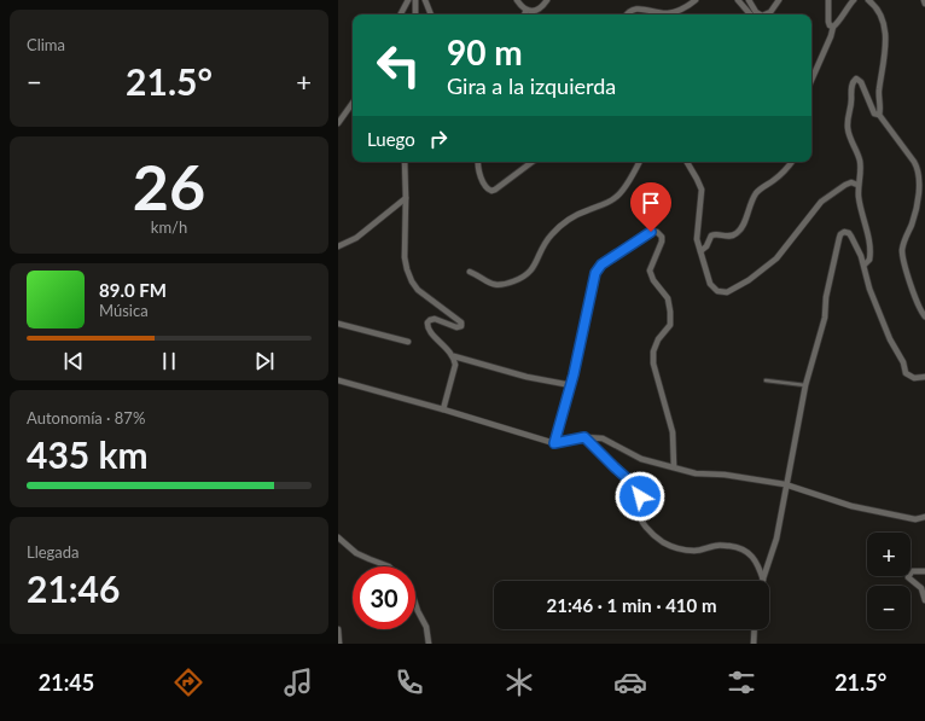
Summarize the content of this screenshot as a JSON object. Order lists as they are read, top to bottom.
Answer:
{
  "page": {
    "tile": [
      "Clima",
      ["26", "km/h"],
      ["Autonomía · 87%", "435 km"],
      ["Llegada", "21:46"]
    ],
    "turn": ["90 m", "Gira a la izquierda"],
    "heat": ["−", "21.5°", "+"],
    "then": "Luego",
    "song": ["89.0 FM", "Música"],
    "map_buttons": ["+", "−"],
    "limit": "30",
    "trip": "21:46 · 1 min · 410 m",
    "tabs": ["21:45", "21.5°"]
  }
}
